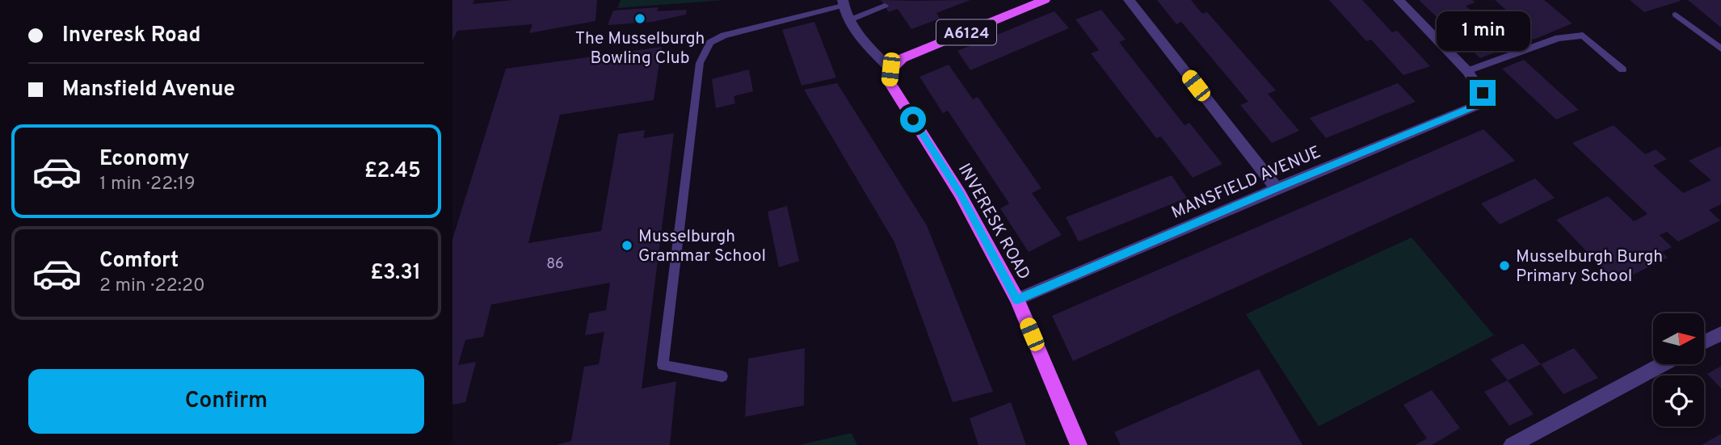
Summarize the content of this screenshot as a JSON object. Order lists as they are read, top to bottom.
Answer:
{
  "streets": {
    "main road": ["A6124", "INVERESK ROAD"],
    "street": ["MANSFIELD AVENUE"]
  },
  "crossings": [
    ["A6124", "INVERESK ROAD"],
    ["MANSFIELD AVENUE", "INVERESK ROAD"]
  ],
  "places": ["The Musselburgh Bowling Club", "Musselburgh Grammar School", "Musselburgh Burgh Primary School"],
  "house_numbers": ["86"],
  "north": "right",
  "page": {
    "banner": ["Inveresk Road", "Mansfield Avenue"],
    "bubble": "1 min",
    "list": [
      {
        "name": "Economy",
        "note": "1 min · 22:19",
        "value": "£2.45"
      },
      {
        "name": "Comfort",
        "note": "2 min · 22:20",
        "value": "£3.31"
      }
    ],
    "buttons": "Confirm"
  }
}
